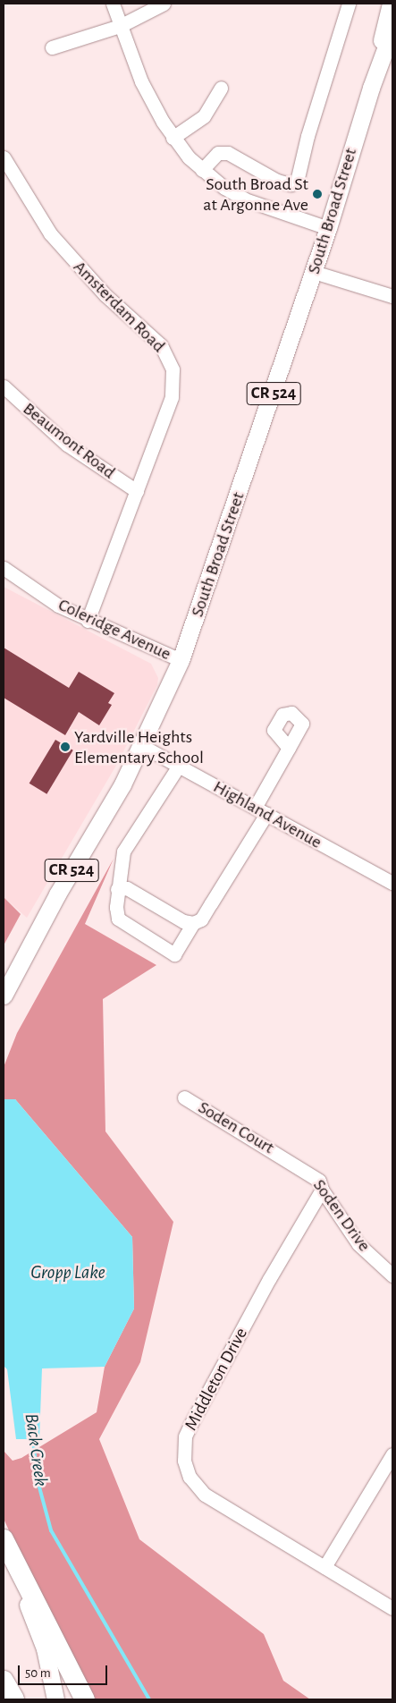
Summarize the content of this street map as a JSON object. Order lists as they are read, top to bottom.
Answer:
{
  "streets": {
    "main road": ["South Broad Street", "CR 524"],
    "street": [
      "Amsterdam Road",
      "Beaumont Road",
      "Coleridge Avenue",
      "Highland Avenue",
      "Soden Court",
      "Soden Drive",
      "Middleton Drive"
    ]
  },
  "crossings": [
    ["South Broad Street", "Coleridge Avenue"],
    ["South Broad Street", "Highland Avenue"],
    ["Amsterdam Road", "Beaumont Road"],
    ["Amsterdam Road", "Coleridge Avenue"],
    ["Soden Court", "Soden Drive"],
    ["Soden Drive", "Middleton Drive"]
  ],
  "water": ["Gropp Lake", "Back Creek"],
  "places": ["South Broad St at Argonne Ave", "Yardville Heights Elementary School"],
  "scale_bar": "50 m"
}
